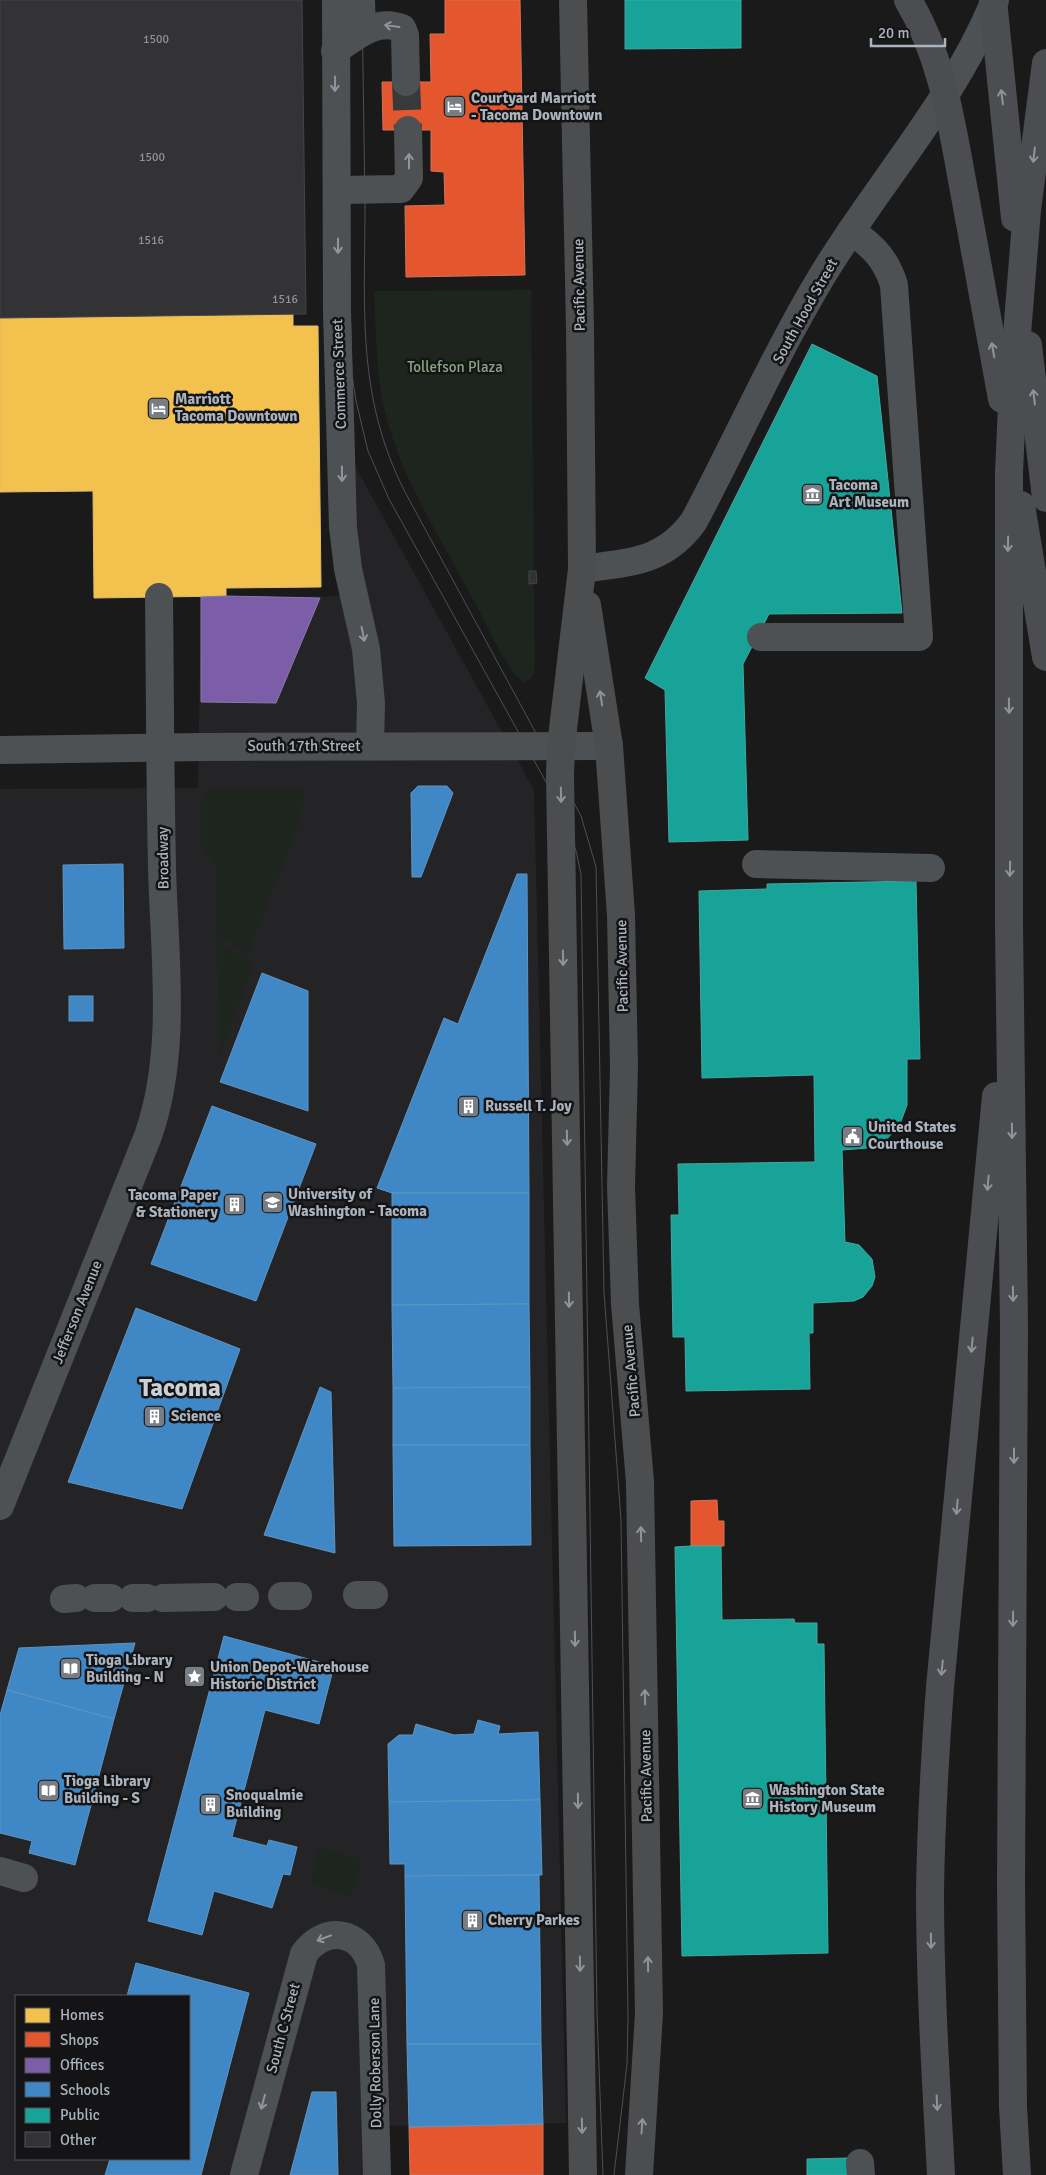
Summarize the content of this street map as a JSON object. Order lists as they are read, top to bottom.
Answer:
{
  "streets": {
    "main road": ["Pacific Avenue"],
    "street": [
      "South Hood Street",
      "Commerce Street",
      "South 17th Street",
      "Broadway",
      "Jefferson Avenue",
      "South C Street",
      "Dolly Roberson Lane"
    ]
  },
  "crossings": [
    ["Pacific Avenue", "South Hood Street"],
    ["Pacific Avenue", "South 17th Street"],
    ["Commerce Street", "South 17th Street"],
    ["South 17th Street", "Broadway"],
    ["Broadway", "Jefferson Avenue"],
    ["South C Street", "Dolly Roberson Lane"]
  ],
  "one_way": ["Commerce Street", "South C Street"],
  "districts": ["Tacoma"],
  "parks": ["Tollefson Plaza"],
  "places": {
    "hotel": ["Courtyard Marriott - Tacoma Downtown", "Marriott Tacoma Downtown"],
    "museum": ["Tacoma Art Museum", "Washington State History Museum"],
    "building": [
      "Russell T. Joy",
      "Tacoma Paper & Stationery",
      "Science",
      "Snoqualmie Building",
      "Cherry Parkes"
    ],
    "public building": ["United States Courthouse"],
    "school or university": ["University of Washington - Tacoma"],
    "library": ["Tioga Library Building - N", "Tioga Library Building - S"],
    "place": ["Union Depot-Warehouse Historic District"]
  },
  "house_numbers": [
    "1500",
    "1500",
    "1516",
    "1516"
  ],
  "legend": [
    "Homes",
    "Shops",
    "Offices",
    "Schools",
    "Public",
    "Other"
  ],
  "scale_bar": "20 m"
}
